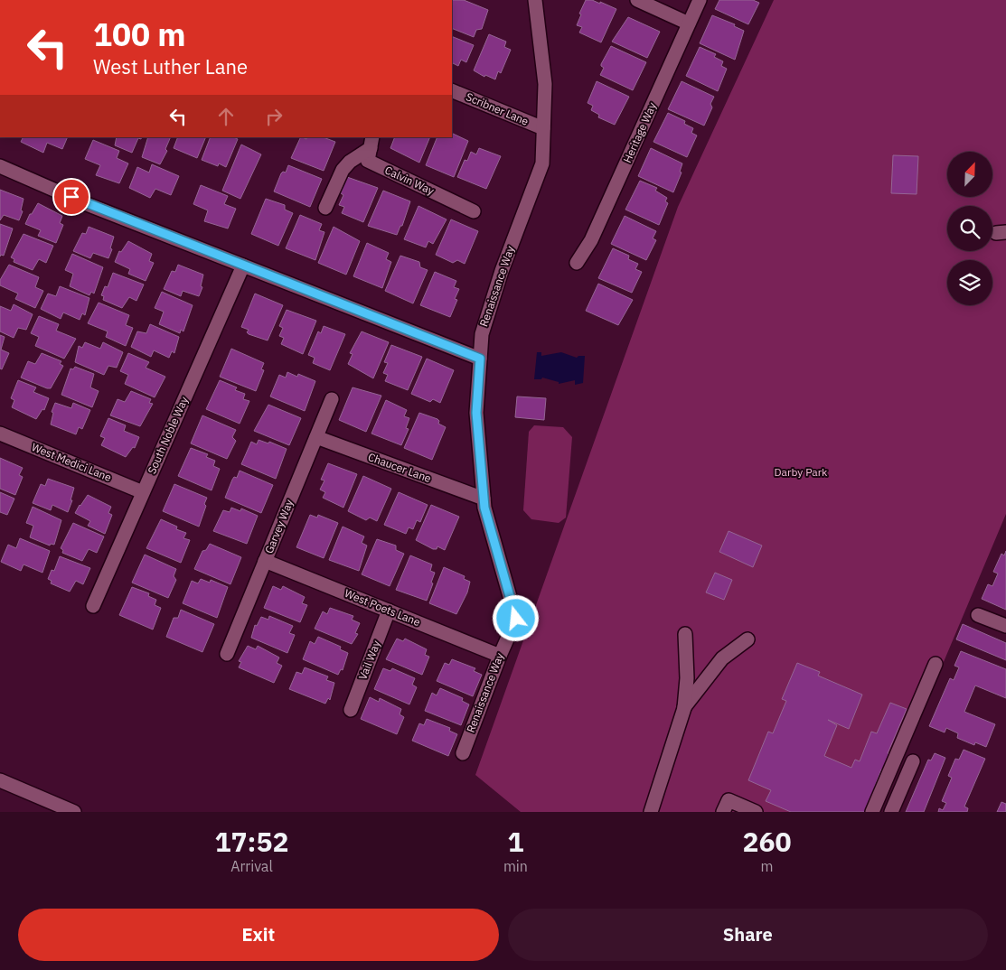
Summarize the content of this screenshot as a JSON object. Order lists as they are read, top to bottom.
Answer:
{
  "streets": {
    "street": [
      "Scribner Lane",
      "Heritage Way",
      "Calvin Way",
      "Renaissance Way",
      "South Noble Way",
      "West Medici Lane",
      "Chaucer Lane",
      "Garvey Way",
      "West Poets Lane",
      "Vail Way"
    ]
  },
  "crossings": [
    ["Scribner Lane", "Renaissance Way"],
    ["Renaissance Way", "Chaucer Lane"],
    ["Renaissance Way", "West Poets Lane"],
    ["South Noble Way", "West Medici Lane"],
    ["Chaucer Lane", "Garvey Way"],
    ["Garvey Way", "West Poets Lane"],
    ["West Poets Lane", "Vail Way"]
  ],
  "parks": ["Darby Park"],
  "north": "top right",
  "page": {
    "turn": ["100 m", "West Luther Lane"],
    "eta": [
      "17:52",
      "Arrival",
      "1",
      "min",
      "260",
      "m"
    ],
    "buttons": ["Exit", "Share"]
  }
}
